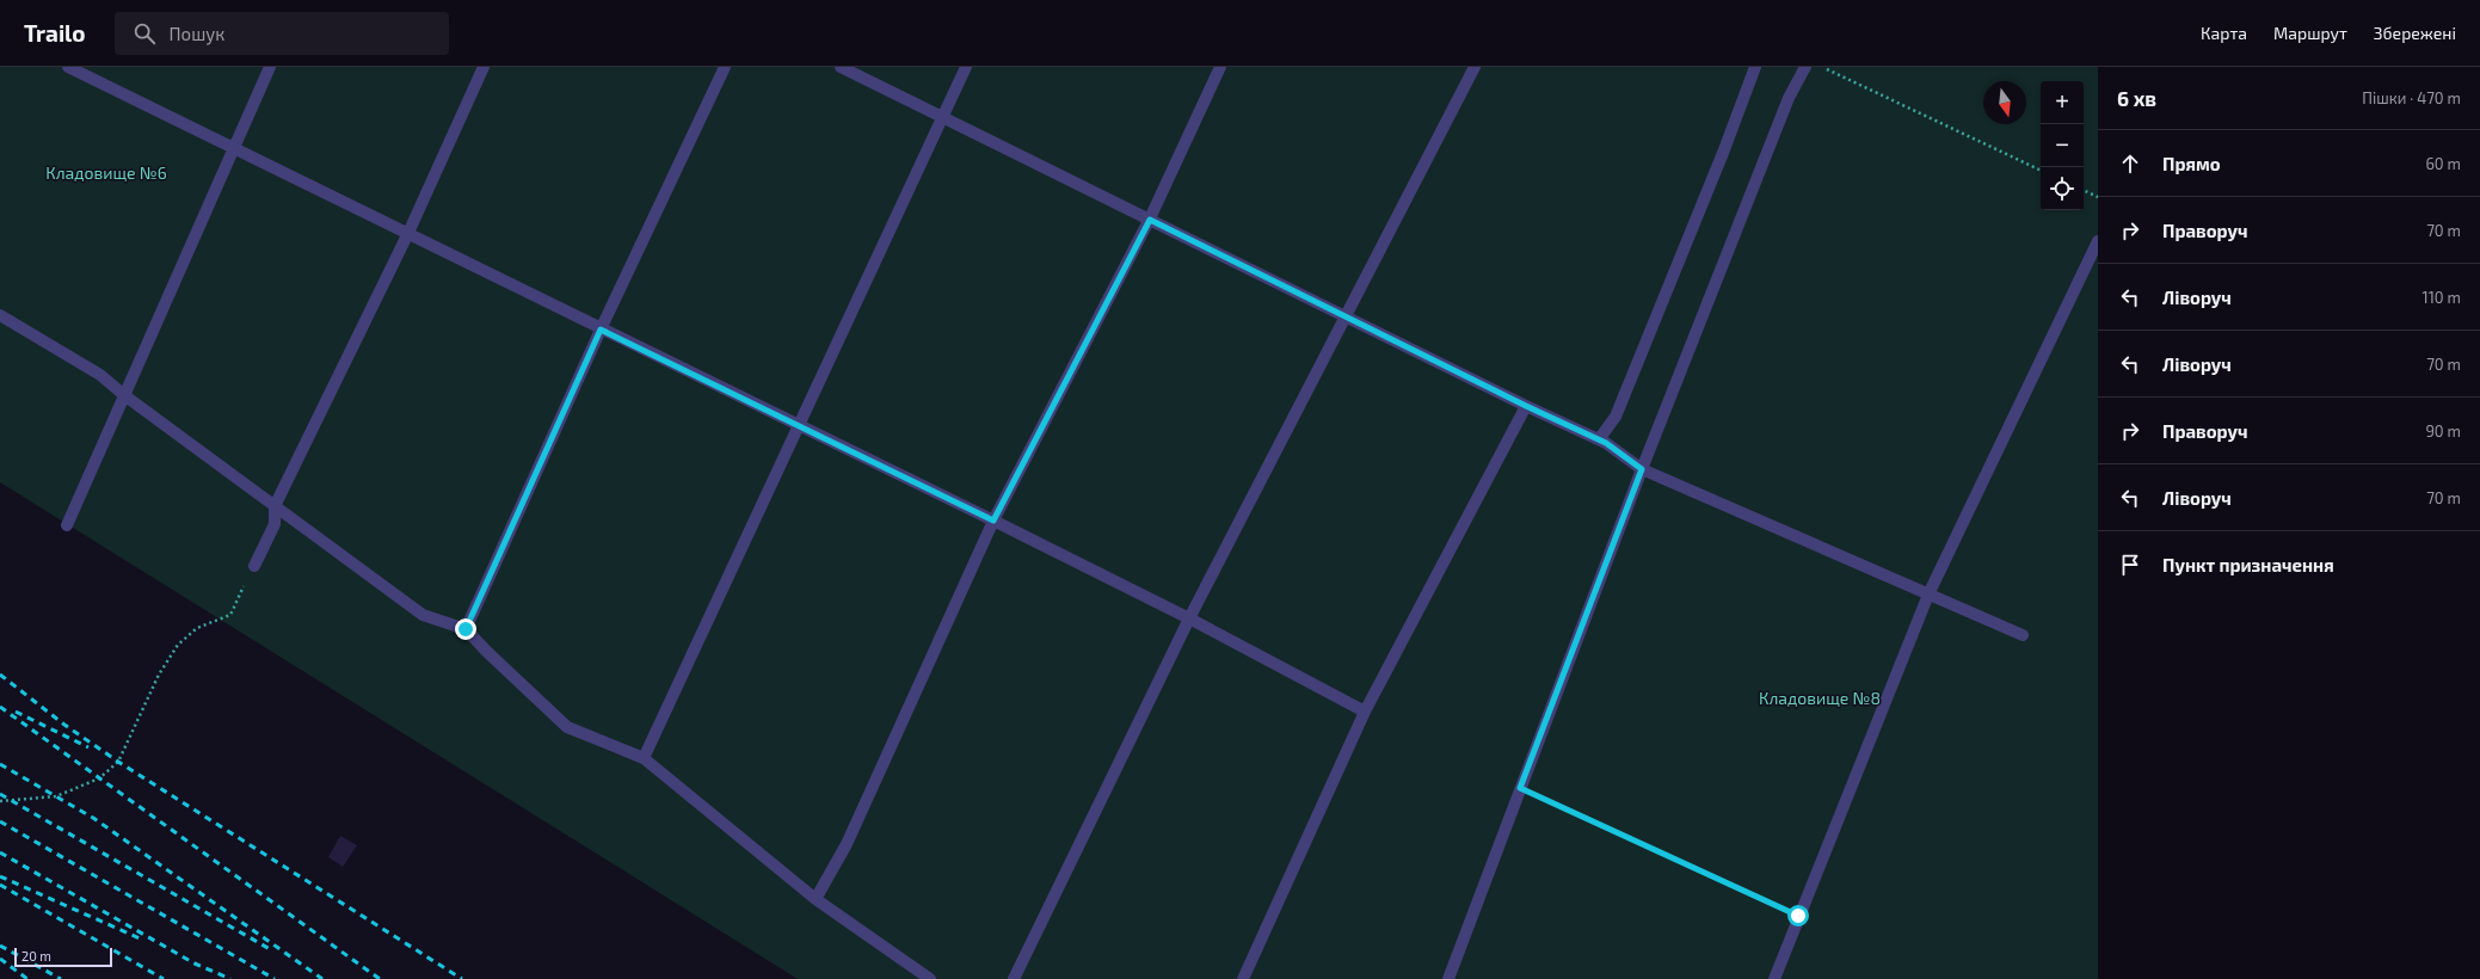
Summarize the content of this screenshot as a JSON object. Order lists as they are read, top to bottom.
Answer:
{
  "parks": ["Кладовище №6", "Кладовище №8"],
  "scale_bar": "20 m",
  "north": "bottom",
  "page": {
    "header": "Trailo",
    "search": "Пошук",
    "nav": ["Карта", "Маршрут", "Збережені"],
    "heading": ["6 хв", "Пішки · 470 m"],
    "map_buttons": ["+", "−"],
    "list": [
      ["Прямо", "60 m"],
      ["Праворуч", "70 m"],
      ["Ліворуч", "110 m"],
      ["Ліворуч", "70 m"],
      ["Праворуч", "90 m"],
      ["Ліворуч", "70 m"],
      "Пункт призначення"
    ],
    "scale": "20 m"
  }
}
